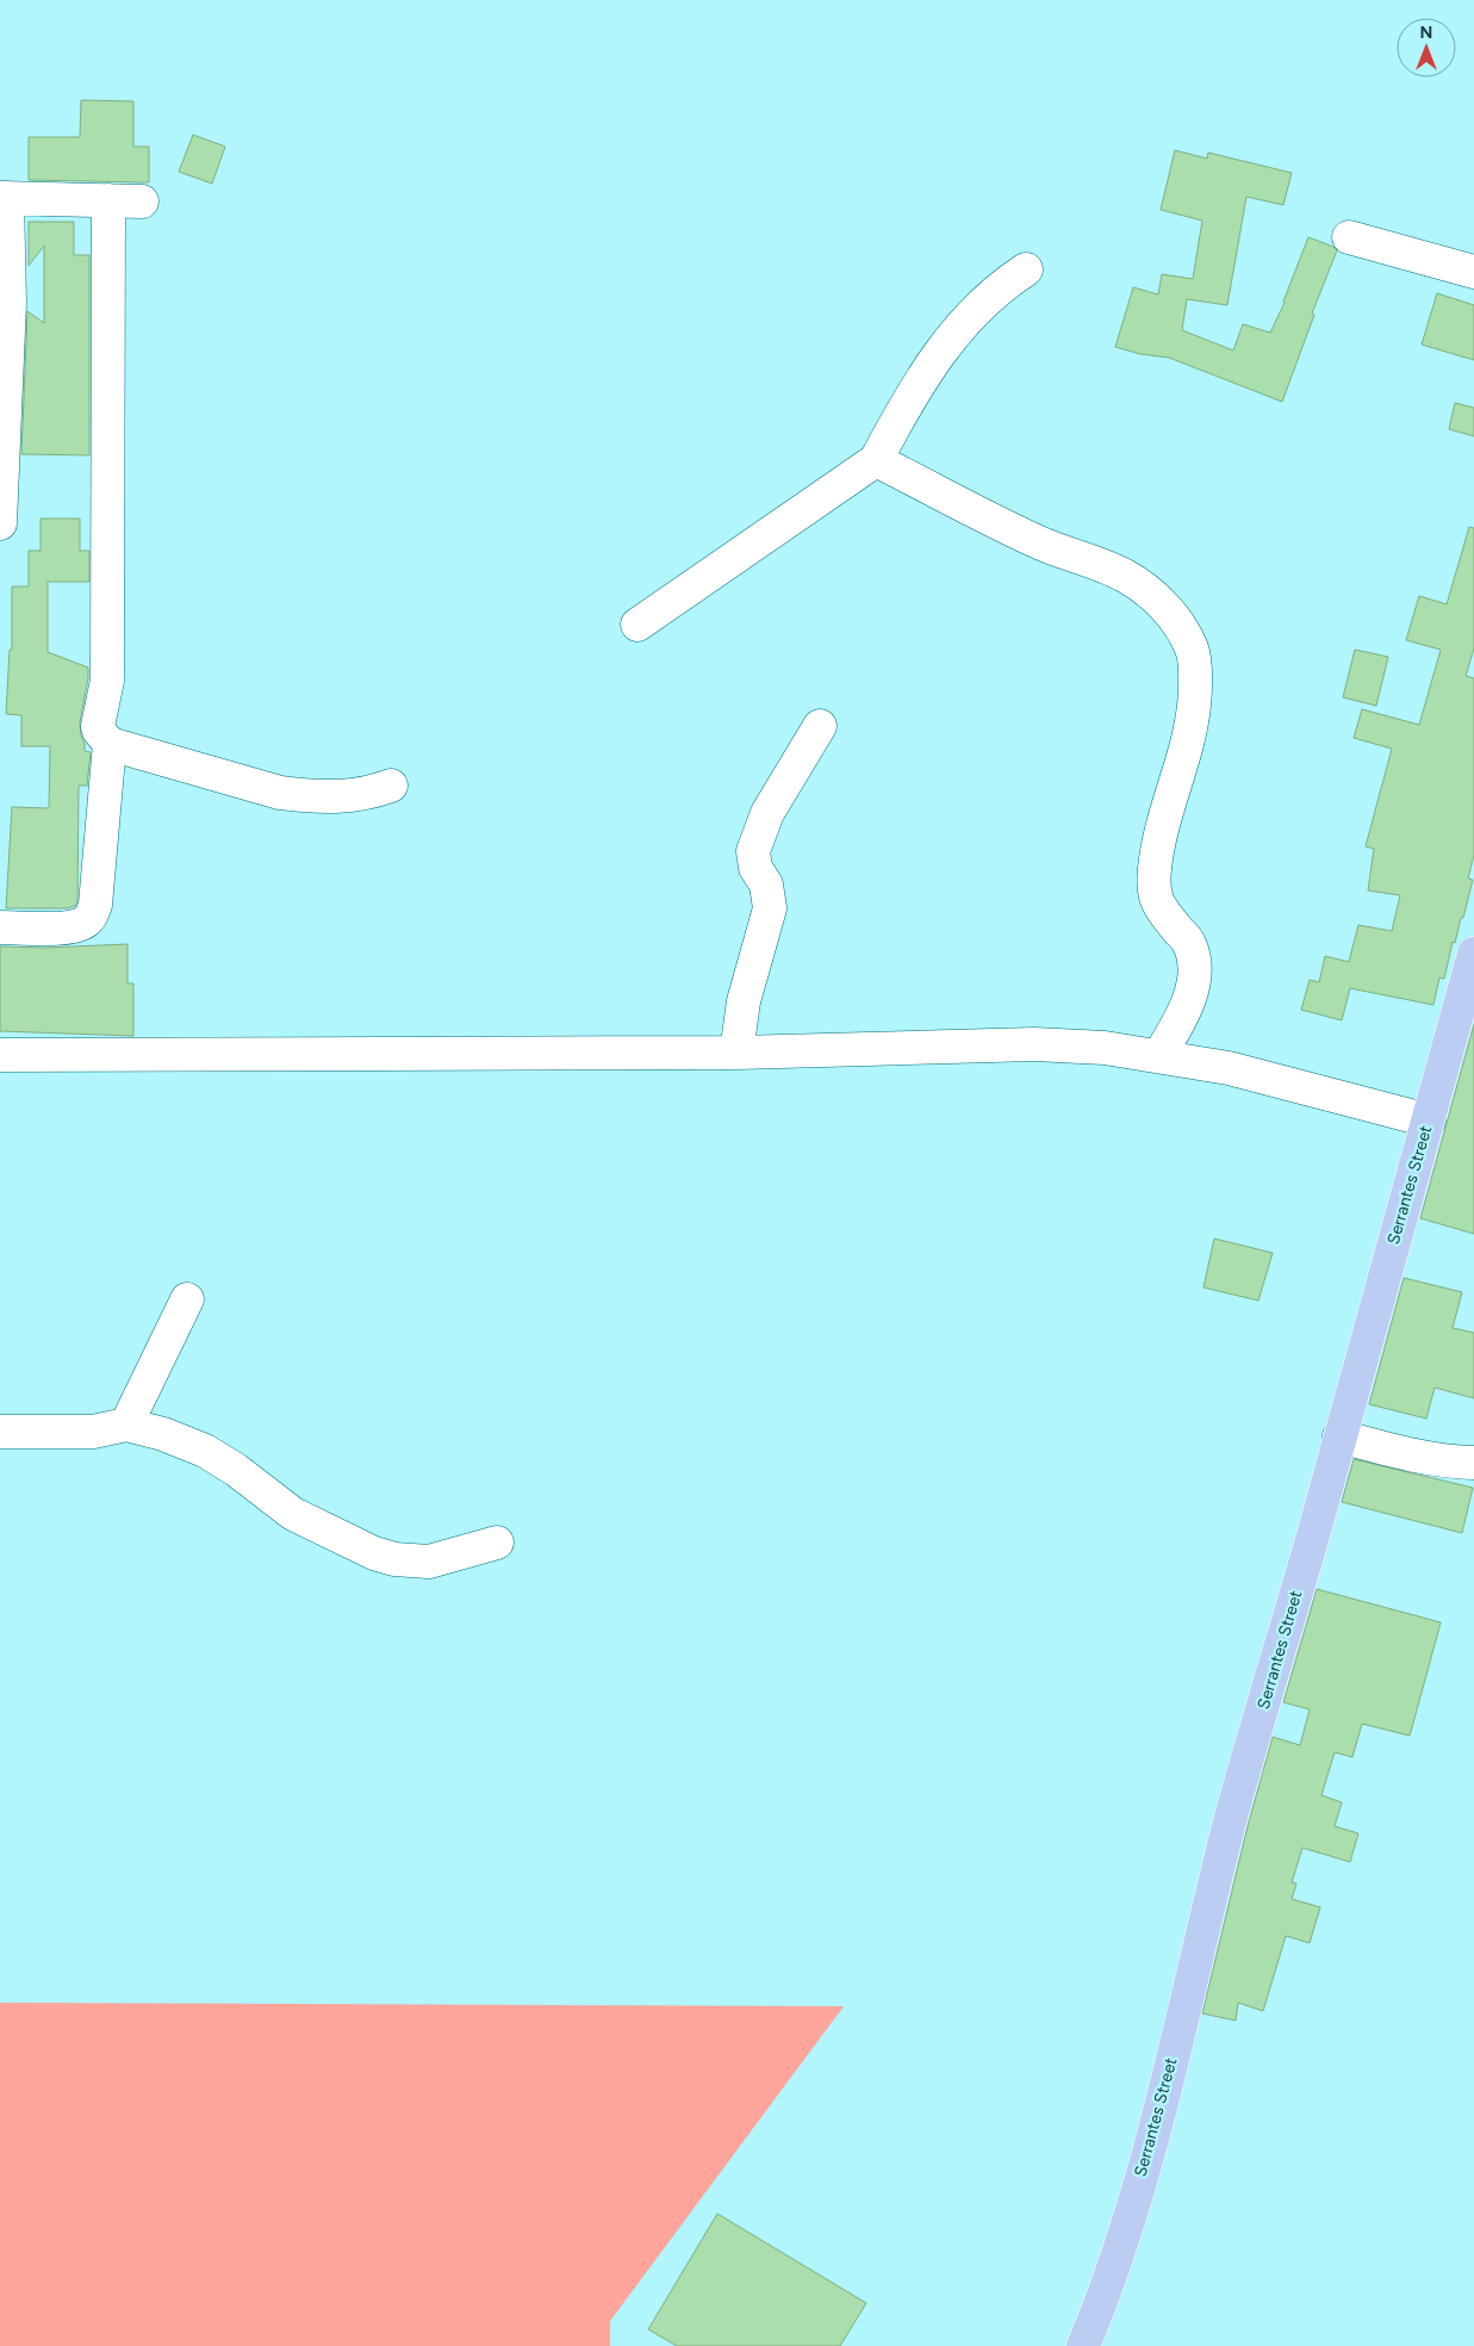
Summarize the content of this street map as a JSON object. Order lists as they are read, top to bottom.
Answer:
{
  "streets": {
    "main road": ["Serrantes Street"]
  },
  "north": "top"
}
